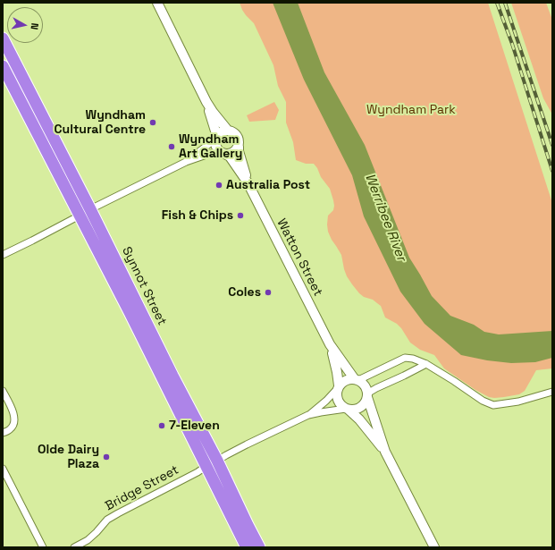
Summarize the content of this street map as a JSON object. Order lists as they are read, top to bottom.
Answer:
{
  "streets": {
    "highway": ["Synnot Street"],
    "street": ["Watton Street", "Bridge Street"]
  },
  "crossings": [
    ["Watton Street", "Bridge Street"],
    ["Synnot Street", "Bridge Street"]
  ],
  "water": ["Werribee River"],
  "parks": ["Wyndham Park"],
  "places": [
    "Wyndham Cultural Centre",
    "Wyndham Art Gallery",
    "Australia Post",
    "Fish & Chips",
    "Coles",
    "7-Eleven",
    "Olde Dairy Plaza"
  ],
  "north": "right"
}
